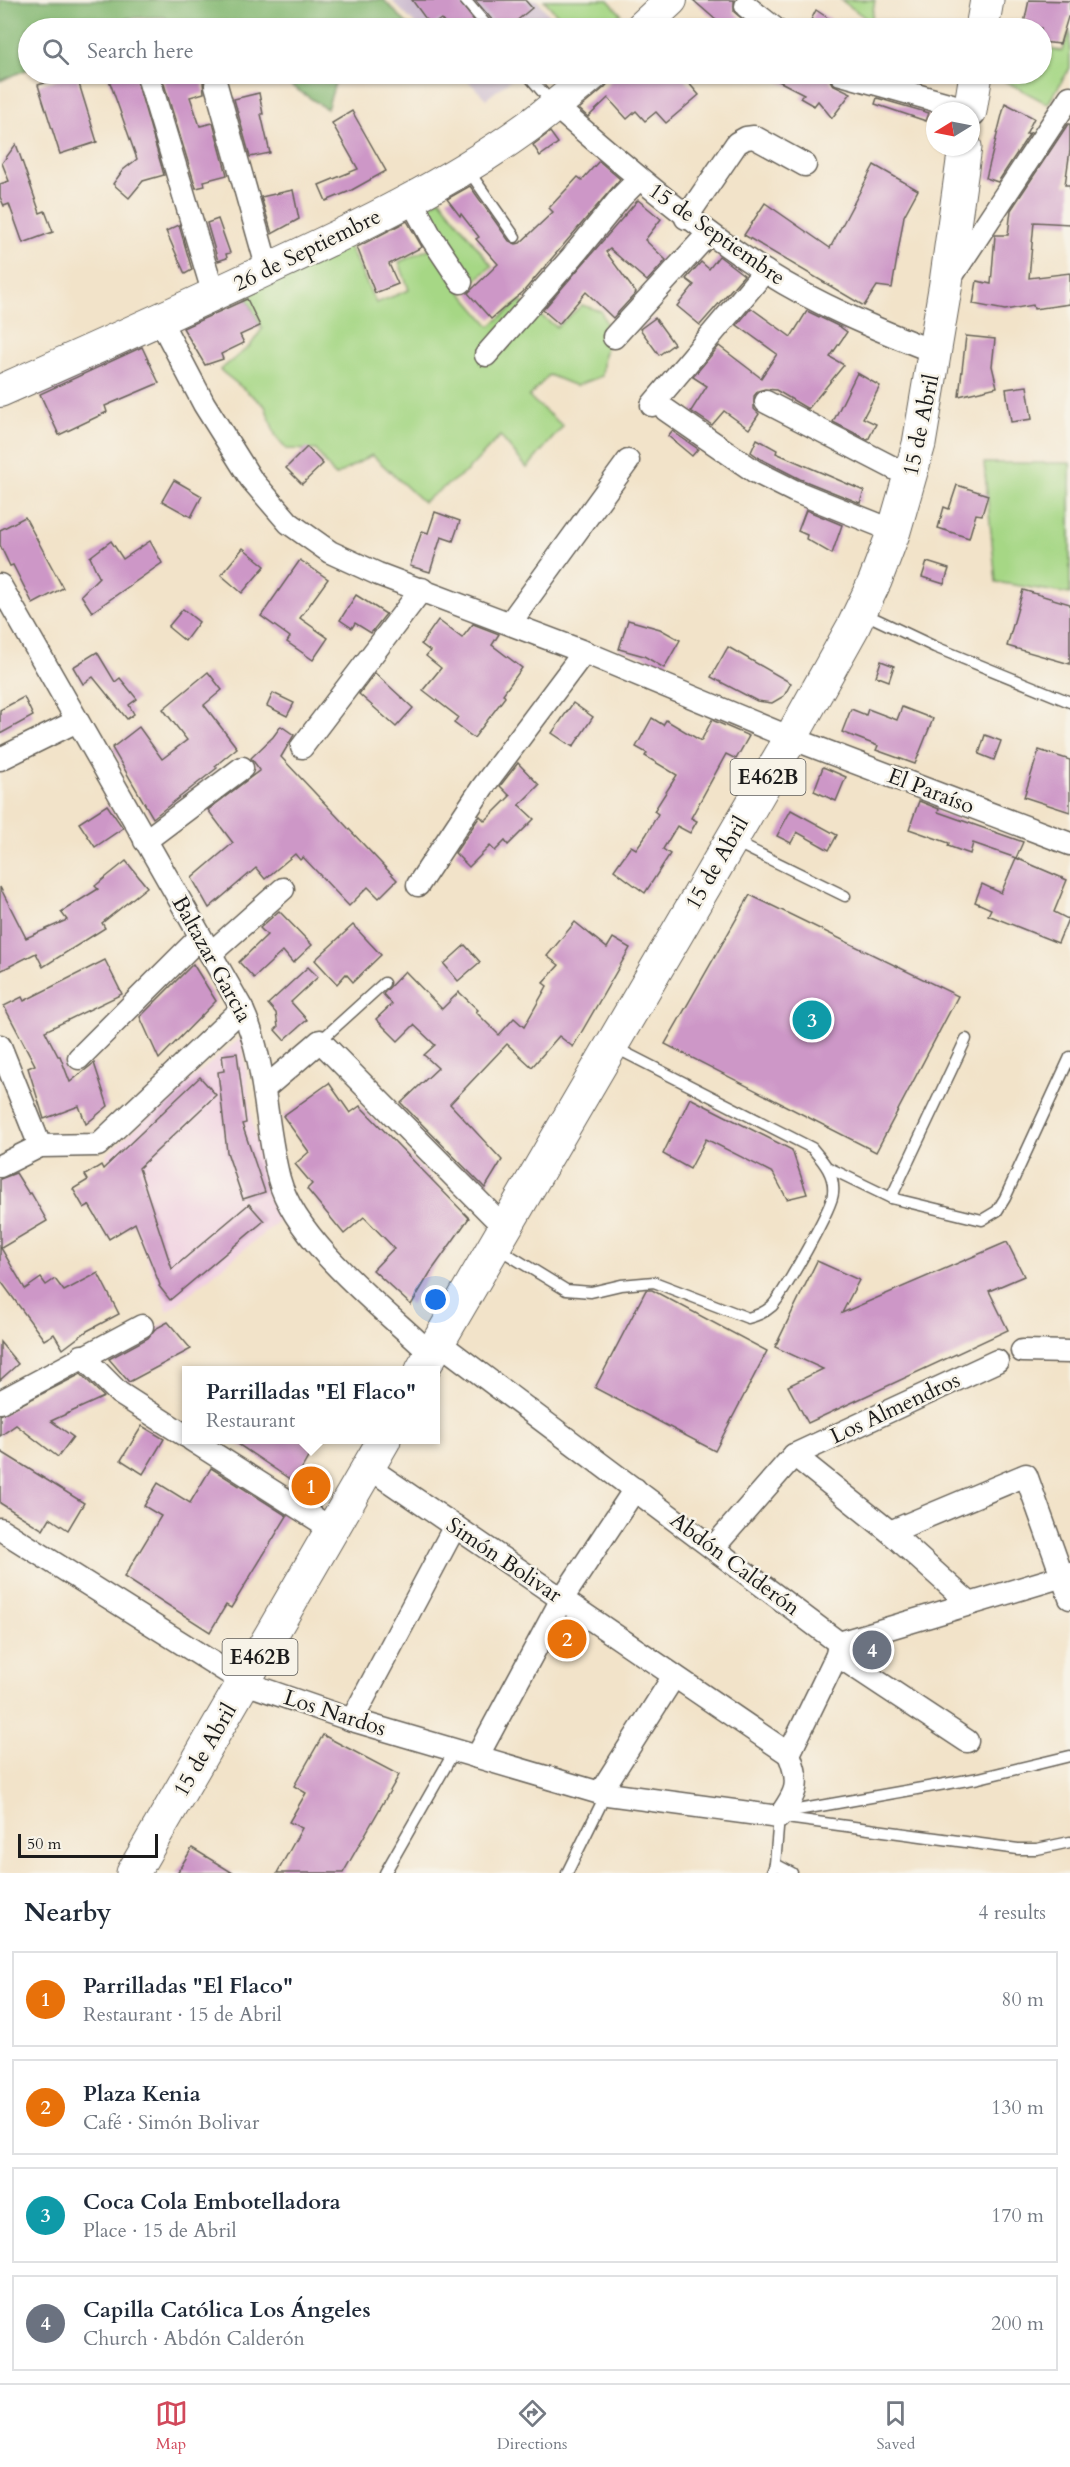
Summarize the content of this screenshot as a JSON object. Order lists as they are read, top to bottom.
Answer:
{
  "streets": {
    "main road": ["15 de Abril", "E462B"],
    "street": [
      "15 de Septiembre",
      "26 de Septiembre",
      "El Paraíso",
      "Baltazar Garcia",
      "Los Almendros",
      "Simón Bolivar",
      "Abdón Calderón",
      "Los Nardos"
    ]
  },
  "crossings": [
    ["15 de Septiembre", "26 de Septiembre"],
    ["15 de Septiembre", "15 de Abril"],
    ["26 de Septiembre", "El Paraíso"],
    ["15 de Abril", "El Paraíso"],
    ["15 de Abril", "Baltazar Garcia"],
    ["15 de Abril", "Simón Bolivar"],
    ["15 de Abril", "Abdón Calderón"],
    ["15 de Abril", "Los Nardos"],
    ["Baltazar Garcia", "Abdón Calderón"]
  ],
  "scale_bar": "50 m",
  "north": "left",
  "page": {
    "search": "Search here",
    "pins": [
      "3",
      "1",
      "2",
      "4"
    ],
    "popup": ["Parrilladas \"El Flaco\"", "Restaurant"],
    "scale": "50 m",
    "heading": ["Nearby", "4 results"],
    "list": [
      {
        "mark": "1",
        "name": "Parrilladas \"El Flaco\"",
        "note": "Restaurant · 15 de Abril",
        "value": "80 m"
      },
      {
        "mark": "2",
        "name": "Plaza Kenia",
        "note": "Café · Simón Bolivar",
        "value": "130 m"
      },
      {
        "mark": "3",
        "name": "Coca Cola Embotelladora",
        "note": "Place · 15 de Abril",
        "value": "170 m"
      },
      {
        "mark": "4",
        "name": "Capilla Católica Los Ángeles",
        "note": "Church · Abdón Calderón",
        "value": "200 m"
      }
    ],
    "nav": ["Map", "Directions", "Saved"]
  }
}
